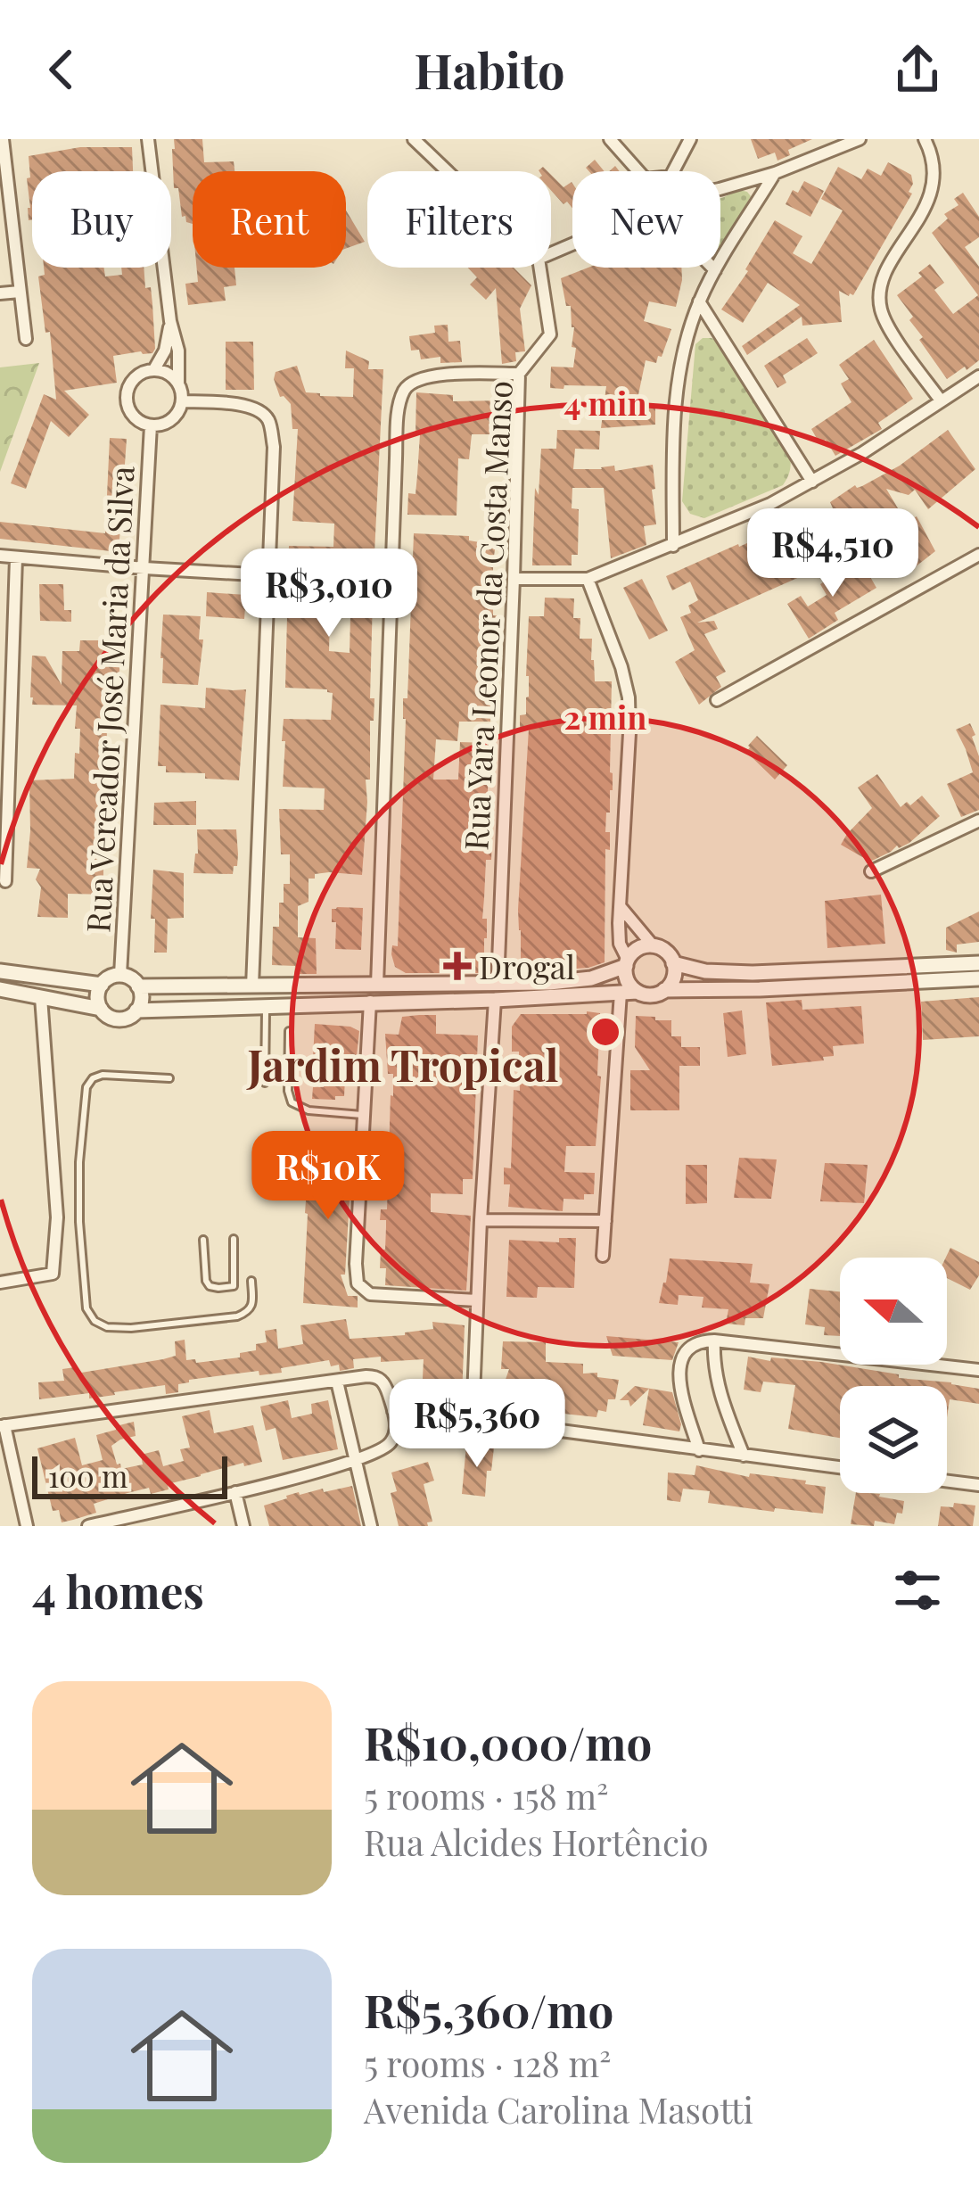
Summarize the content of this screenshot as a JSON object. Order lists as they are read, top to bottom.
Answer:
{
  "streets": {
    "street": ["Rua Yara Leonor da Costa Manso", "Rua Vereador José Maria da Silva"]
  },
  "districts": ["Jardim Tropical"],
  "places": {
    "health": ["Drogal"]
  },
  "scale_bar": "100 m",
  "north": "left",
  "page": {
    "header": "Habito",
    "chip": [
      "Buy",
      "Rent",
      "Filters",
      "New"
    ],
    "price": [
      "R$4,510",
      "R$3,010",
      "R$10K",
      "R$5,360"
    ],
    "scale": "100 m",
    "heading": "4 homes",
    "list": [
      {
        "name": "R$10,000/mo",
        "note": "5 rooms · 158 m² · Rua Alcides Hortêncio"
      },
      {
        "name": "R$5,360/mo",
        "note": "5 rooms · 128 m² · Avenida Carolina Masotti"
      }
    ]
  },
  "rings": ["4 min", "2 min"]
}
